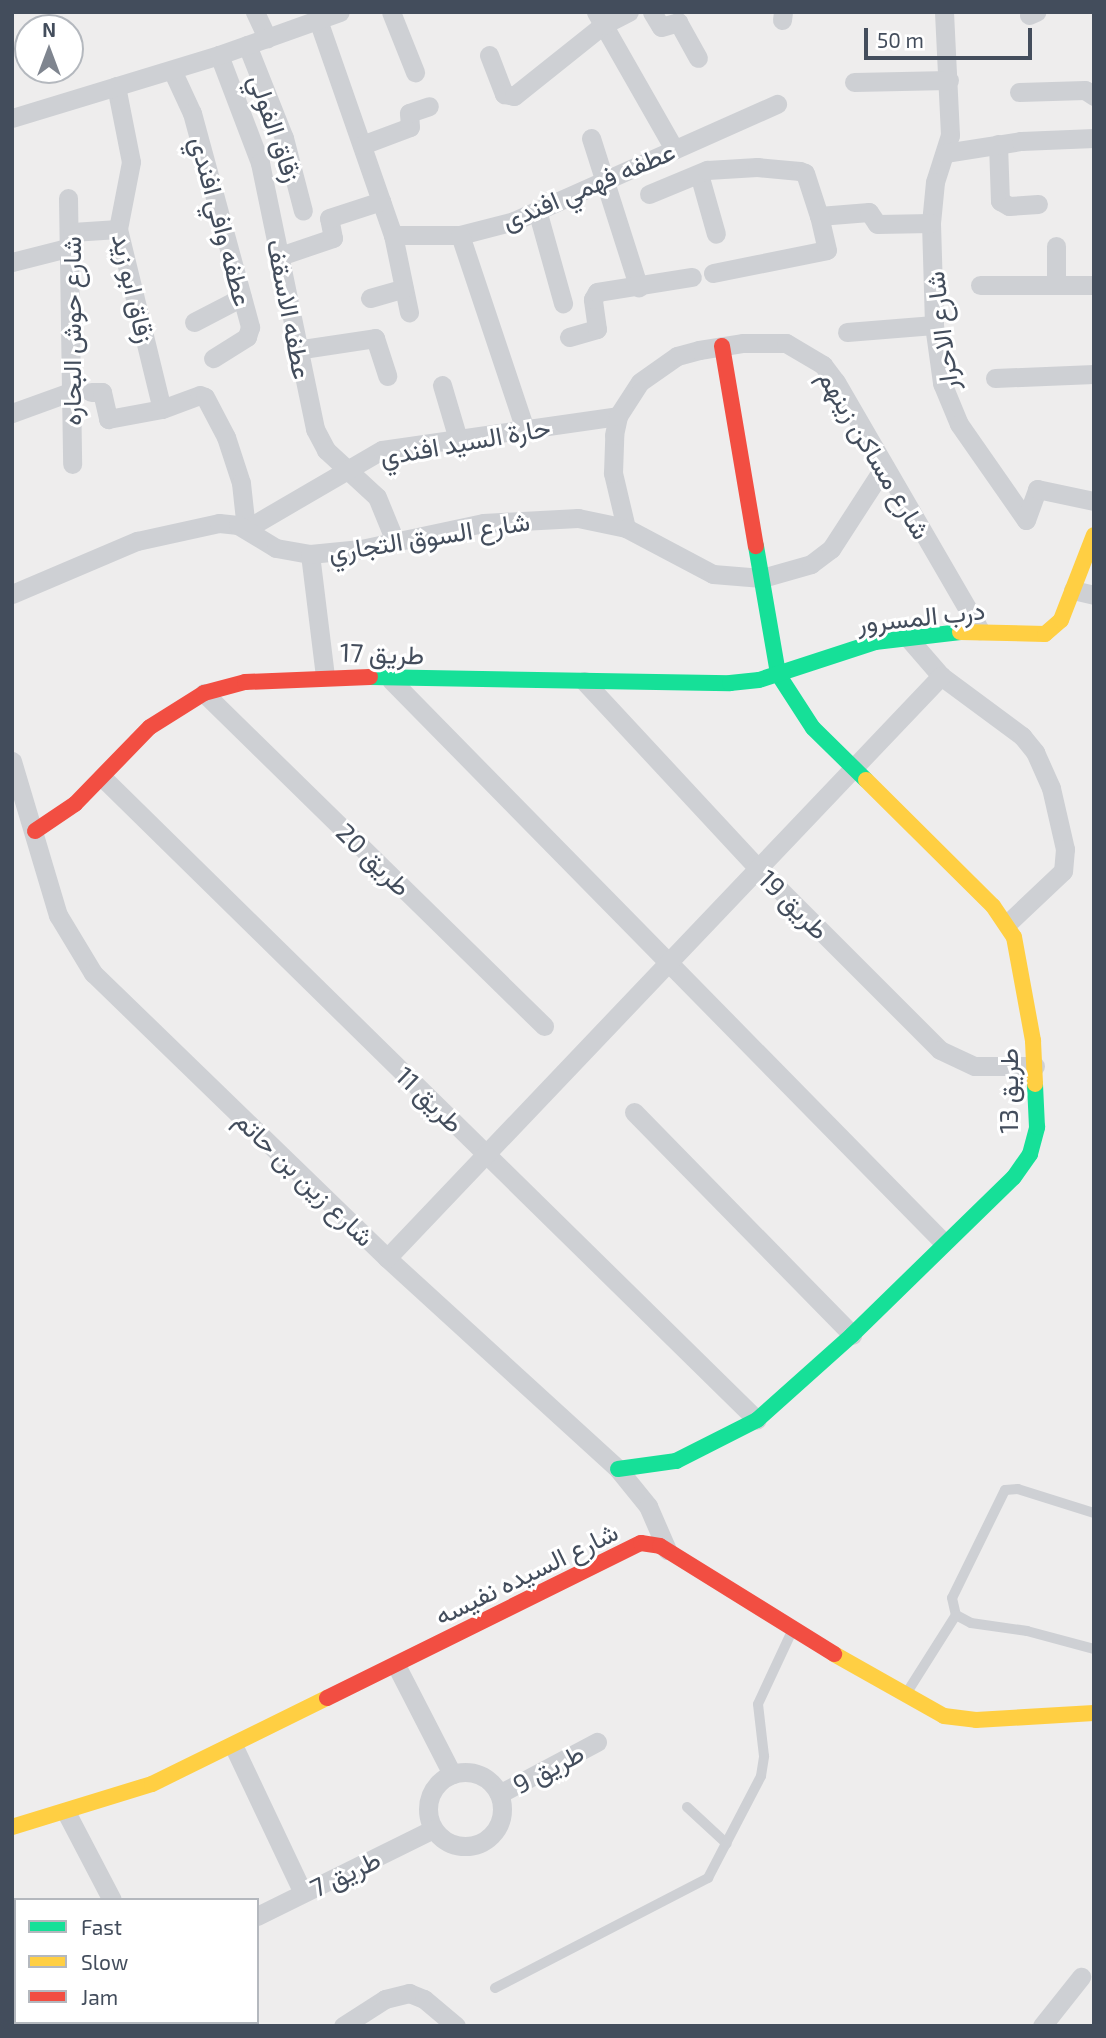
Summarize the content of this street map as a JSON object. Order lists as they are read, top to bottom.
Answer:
{
  "streets": {
    "street": [
      "زقاق الفولي",
      "عطفه فهمي افندى",
      "عطفه وافي افندي",
      "زقاق ابو زيد",
      "عطفه الاسقف",
      "شارع حوش البحاره",
      "شارع الاحرار",
      "حارة السيد افندي",
      "شارع مساكن زينهم",
      "شارع السوق التجاري",
      "درب المسرور",
      "طريق 17",
      "طريق 20",
      "طريق 19",
      "طريق 13",
      "طريق 11",
      "شارع زين بن حاتم",
      "شارع السيده نفيسه",
      "طريق 9",
      "طريق 7"
    ]
  },
  "crossings": [
    ["عطفه الاسقف", "حارة السيد افندي"],
    ["عطفه الاسقف", "شارع السوق التجاري"],
    ["حارة السيد افندي", "شارع مساكن زينهم"],
    ["حارة السيد افندي", "شارع السوق التجاري"],
    ["شارع مساكن زينهم", "شارع السوق التجاري"],
    ["شارع مساكن زينهم", "درب المسرور"],
    ["درب المسرور", "طريق 17"],
    ["درب المسرور", "طريق 13"],
    ["طريق 17", "طريق 20"],
    ["طريق 17", "طريق 19"],
    ["طريق 17", "طريق 13"],
    ["طريق 17", "طريق 11"],
    ["طريق 17", "شارع زين بن حاتم"],
    ["طريق 19", "طريق 13"],
    ["طريق 13", "طريق 11"],
    ["طريق 13", "شارع زين بن حاتم"],
    ["شارع زين بن حاتم", "شارع السيده نفيسه"],
    ["طريق 9", "طريق 7"]
  ],
  "legend": ["Fast", "Slow", "Jam"],
  "scale_bar": "50 m",
  "north": "top"
}
